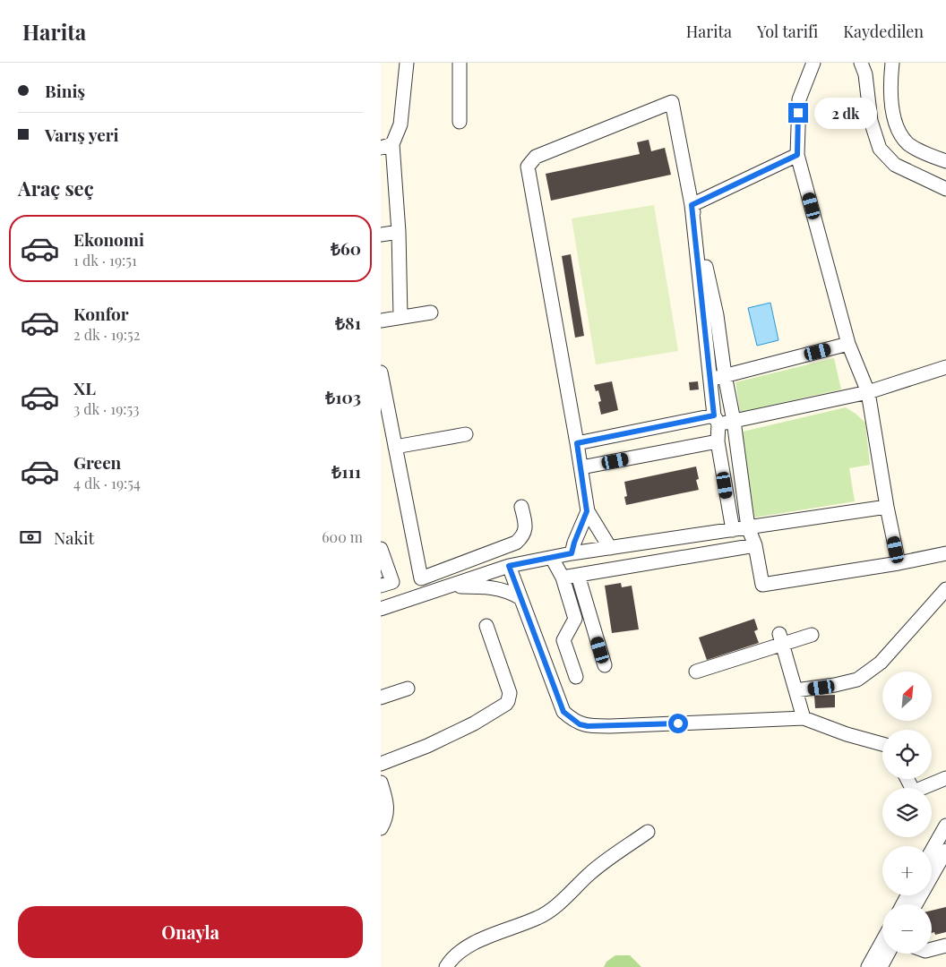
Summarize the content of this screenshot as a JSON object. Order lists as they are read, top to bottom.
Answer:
{
  "north": "top right",
  "page": {
    "header": "Harita",
    "nav": ["Harita", "Yol tarifi", "Kaydedilen"],
    "banner": ["Biniş", "Varış yeri"],
    "bubble": "2 dk",
    "heading": "Araç seç",
    "list": [
      {
        "name": "Ekonomi",
        "note": "1 dk · 19:51",
        "value": "₺60"
      },
      {
        "name": "Konfor",
        "note": "2 dk · 19:52",
        "value": "₺81"
      },
      {
        "name": "XL",
        "note": "3 dk · 19:53",
        "value": "₺103"
      },
      {
        "name": "Green",
        "note": "4 dk · 19:54",
        "value": "₺111"
      }
    ],
    "pay": ["Nakit", "600 m"],
    "map_buttons": ["+", "−"],
    "buttons": "Onayla"
  }
}
